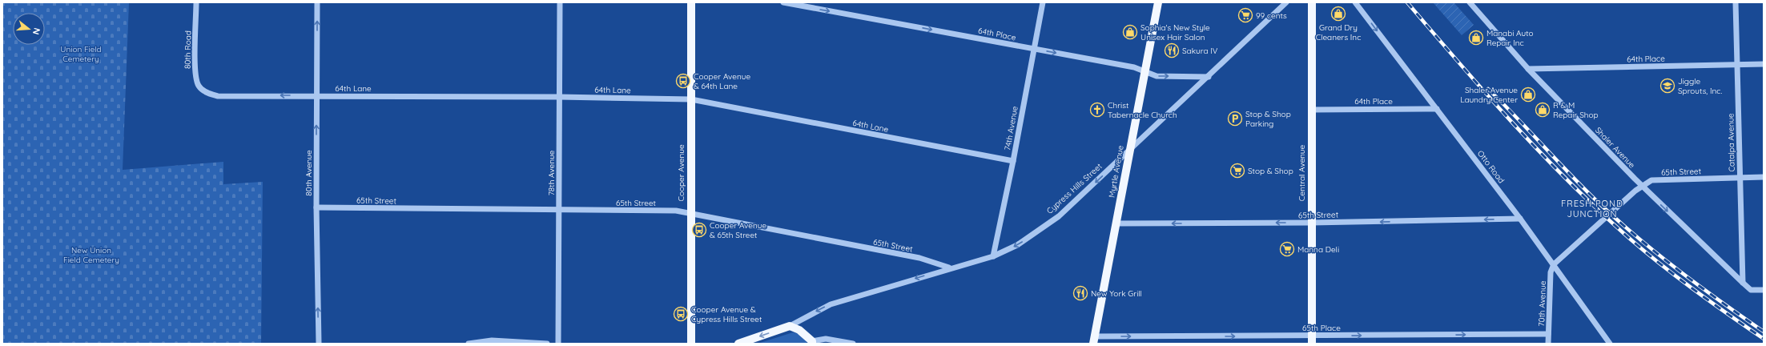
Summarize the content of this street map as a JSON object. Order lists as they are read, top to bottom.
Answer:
{
  "streets": {
    "main road": [
      "Myrtle Avenue",
      "Cooper Avenue",
      "Central Avenue",
      "Cypress Hills Street"
    ],
    "street": [
      "64th Place",
      "80th Road",
      "64th Lane",
      "74th Avenue",
      "Catalpa Avenue",
      "Shaler Avenue",
      "Otto Road",
      "65th Street",
      "80th Avenue",
      "78th Avenue",
      "70th Avenue",
      "65th Place"
    ]
  },
  "crossings": [
    ["64th Place", "74th Avenue"],
    ["64th Place", "Catalpa Avenue"],
    ["64th Place", "Shaler Avenue"],
    ["64th Place", "Otto Road"],
    ["64th Place", "Myrtle Avenue"],
    ["64th Place", "Central Avenue"],
    ["64th Place", "Cypress Hills Street"],
    ["80th Road", "64th Lane"],
    ["64th Lane", "74th Avenue"],
    ["64th Lane", "80th Avenue"],
    ["64th Lane", "78th Avenue"],
    ["64th Lane", "Cooper Avenue"],
    ["74th Avenue", "Cypress Hills Street"],
    ["Catalpa Avenue", "Shaler Avenue"],
    ["Catalpa Avenue", "65th Street"],
    ["Shaler Avenue", "65th Street"],
    ["Otto Road", "65th Street"],
    ["Otto Road", "70th Avenue"],
    ["Myrtle Avenue", "65th Street"],
    ["Myrtle Avenue", "Cypress Hills Street"],
    ["Myrtle Avenue", "65th Place"],
    ["65th Street", "80th Avenue"],
    ["65th Street", "78th Avenue"],
    ["65th Street", "Cooper Avenue"],
    ["65th Street", "Central Avenue"],
    ["65th Street", "Cypress Hills Street"],
    ["65th Street", "70th Avenue"],
    ["Central Avenue", "65th Place"],
    ["70th Avenue", "65th Place"]
  ],
  "one_way": [
    "64th Place",
    "Shaler Avenue",
    "80th Avenue",
    "Cypress Hills Street",
    "65th Place"
  ],
  "districts": ["FRESH POND JUNCTION"],
  "parks": ["Union Field Cemetery", "New Union Field Cemetery"],
  "places": {
    "shop": [
      "Grand Dry Cleaners Inc",
      "Sophia's New Style Unisex Hair Salon",
      "Manabi Auto Repair Inc",
      "Shaler Avenue Laundry Center",
      "R & M Repair Shop"
    ],
    "supermarket": ["99 cents", "Stop & Shop", "Manna Deli"],
    "restaurant": ["Sakura IV", "New York Grill"],
    "bus stop": ["Cooper Avenue & 64th Lane", "Cooper Avenue & 65th Street", "Cooper Avenue & Cypress Hills Street"],
    "school or university": ["Jiggle Sprouts, Inc."],
    "church": ["Christ Tabernacle Church"],
    "parking": ["Stop & Shop Parking"]
  },
  "north": "right"
}
